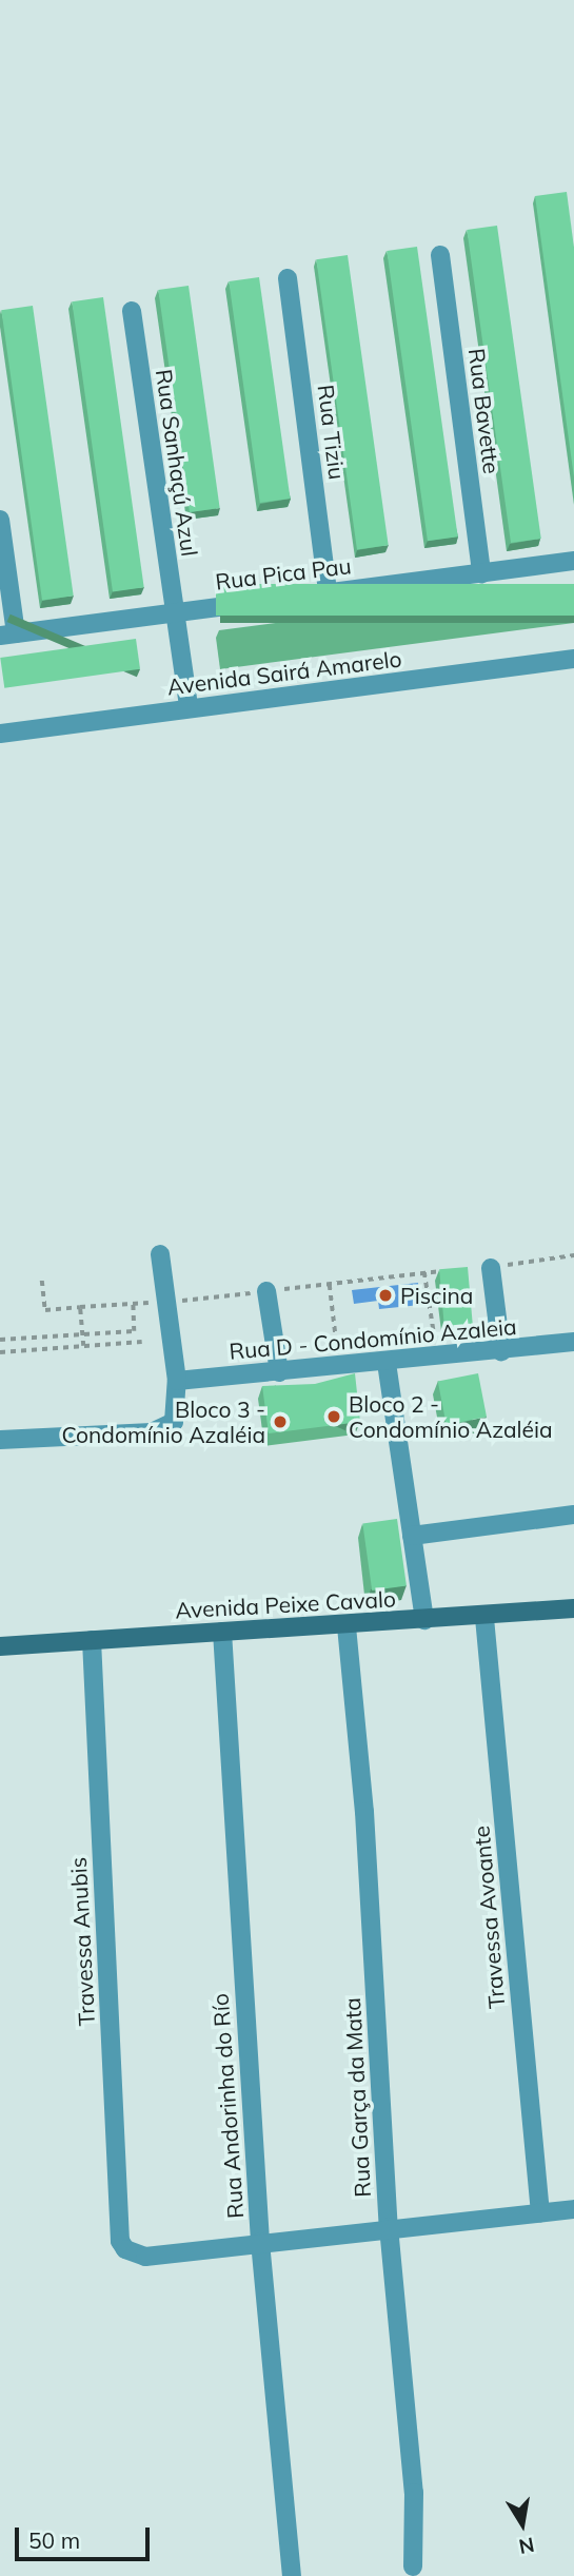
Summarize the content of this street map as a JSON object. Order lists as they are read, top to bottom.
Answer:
{
  "streets": {
    "street": [
      "Rua Bavette",
      "Rua Tiziu",
      "Rua Sanhaçú Azul",
      "Rua Pica Pau",
      "Avenida Sairá Amarelo",
      "Rua D - Condomínio Azaleia",
      "Avenida Peixe Cavalo",
      "Travessa Avoante",
      "Travessa Anubis",
      "Rua Garça da Mata",
      "Rua Andorinha do Río"
    ]
  },
  "crossings": [
    ["Rua Bavette", "Rua Pica Pau"],
    ["Rua Tiziu", "Rua Pica Pau"],
    ["Rua Sanhaçú Azul", "Rua Pica Pau"],
    ["Rua Sanhaçú Azul", "Avenida Sairá Amarelo"],
    ["Avenida Peixe Cavalo", "Travessa Avoante"],
    ["Avenida Peixe Cavalo", "Travessa Anubis"],
    ["Avenida Peixe Cavalo", "Rua Garça da Mata"],
    ["Avenida Peixe Cavalo", "Rua Andorinha do Río"],
    ["Travessa Anubis", "Rua Andorinha do Río"]
  ],
  "places": ["Piscina", "Bloco 2 - Condomínio Azaléia", "Bloco 3 - Condomínio Azaléia"],
  "scale_bar": "50 m",
  "north": "bottom"
}
